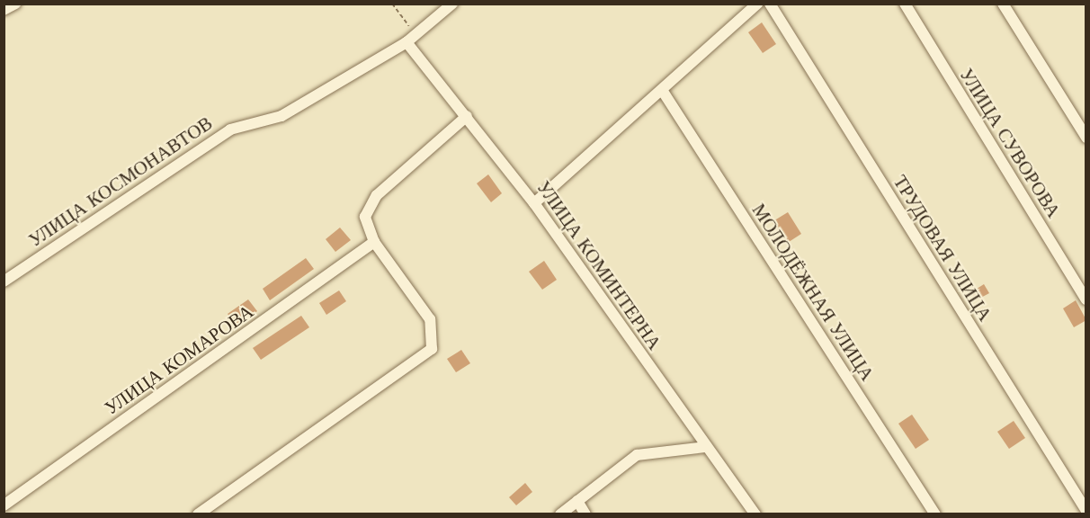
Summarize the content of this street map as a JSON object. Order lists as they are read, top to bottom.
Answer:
{
  "streets": {
    "street": [
      "УЛИЦА СУВОРОВА",
      "УЛИЦА КОСМОНАВТОВ",
      "ТРУДОВАЯ УЛИЦА",
      "УЛИЦА КОМИНТЕРНА",
      "МОЛОДЁЖНАЯ УЛИЦА",
      "УЛИЦА КОМАРОВА"
    ]
  },
  "crossings": [
    ["УЛИЦА КОСМОНАВТОВ", "УЛИЦА КОМИНТЕРНА"]
  ]
}
